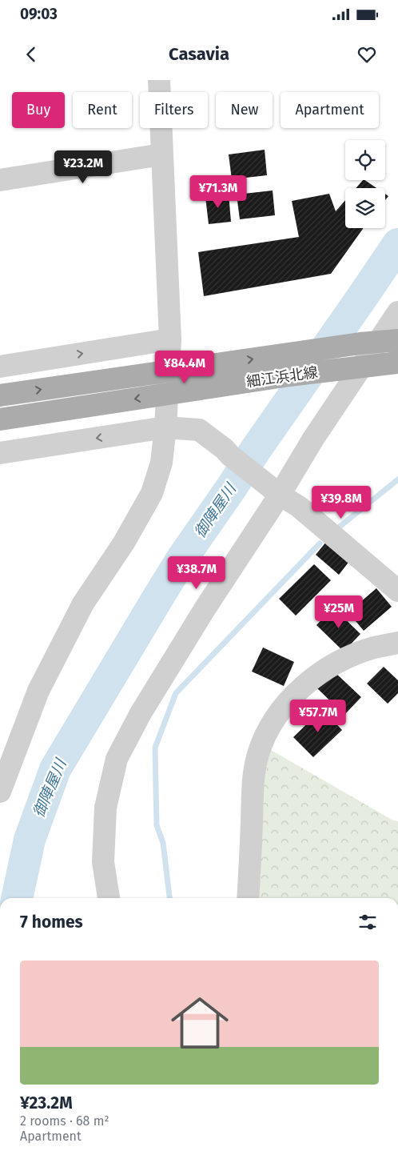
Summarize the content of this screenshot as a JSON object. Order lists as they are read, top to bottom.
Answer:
{
  "streets": {
    "main road": ["細江浜北線"]
  },
  "water": ["御陣屋川"],
  "page": {
    "status": "09:03",
    "header": "Casavia",
    "chip": [
      "Buy",
      "Rent",
      "Filters",
      "New",
      "Apartment"
    ],
    "price": [
      "¥23.2M",
      "¥71.3M",
      "¥84.4M",
      "¥39.8M",
      "¥38.7M",
      "¥25M",
      "¥57.7M"
    ],
    "heading": "7 homes",
    "list": [
      {
        "name": "¥23.2M",
        "note": "2 rooms · 68 m² · Apartment"
      }
    ]
  }
}
